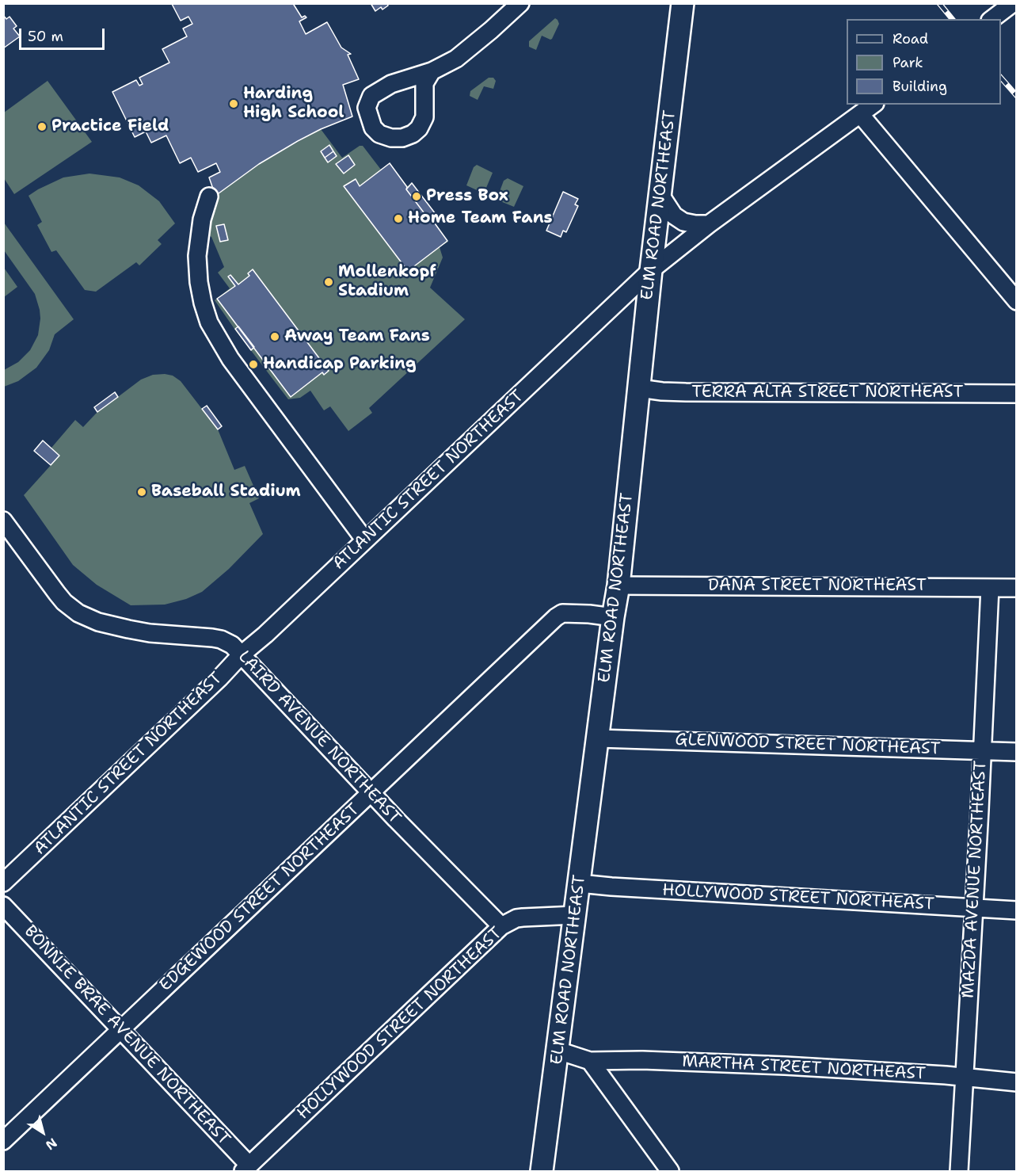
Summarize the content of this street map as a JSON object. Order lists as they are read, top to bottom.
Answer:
{
  "streets": {
    "main road": ["ELM ROAD NORTHEAST"],
    "street": [
      "TERRA ALTA STREET NORTHEAST",
      "ATLANTIC STREET NORTHEAST",
      "DANA STREET NORTHEAST",
      "LAIRD AVENUE NORTHEAST",
      "GLENWOOD STREET NORTHEAST",
      "MAZDA AVENUE NORTHEAST",
      "EDGEWOOD STREET NORTHEAST",
      "HOLLYWOOD STREET NORTHEAST",
      "BONNIE BRAE AVENUE NORTHEAST",
      "MARTHA STREET NORTHEAST"
    ]
  },
  "crossings": [
    ["ELM ROAD NORTHEAST", "TERRA ALTA STREET NORTHEAST"],
    ["ELM ROAD NORTHEAST", "ATLANTIC STREET NORTHEAST"],
    ["ELM ROAD NORTHEAST", "DANA STREET NORTHEAST"],
    ["ELM ROAD NORTHEAST", "GLENWOOD STREET NORTHEAST"],
    ["ELM ROAD NORTHEAST", "EDGEWOOD STREET NORTHEAST"],
    ["ELM ROAD NORTHEAST", "HOLLYWOOD STREET NORTHEAST"],
    ["ELM ROAD NORTHEAST", "MARTHA STREET NORTHEAST"],
    ["ATLANTIC STREET NORTHEAST", "LAIRD AVENUE NORTHEAST"],
    ["DANA STREET NORTHEAST", "MAZDA AVENUE NORTHEAST"],
    ["LAIRD AVENUE NORTHEAST", "EDGEWOOD STREET NORTHEAST"],
    ["LAIRD AVENUE NORTHEAST", "HOLLYWOOD STREET NORTHEAST"],
    ["GLENWOOD STREET NORTHEAST", "MAZDA AVENUE NORTHEAST"],
    ["MAZDA AVENUE NORTHEAST", "HOLLYWOOD STREET NORTHEAST"],
    ["MAZDA AVENUE NORTHEAST", "MARTHA STREET NORTHEAST"],
    ["EDGEWOOD STREET NORTHEAST", "BONNIE BRAE AVENUE NORTHEAST"],
    ["HOLLYWOOD STREET NORTHEAST", "BONNIE BRAE AVENUE NORTHEAST"]
  ],
  "places": [
    "Harding High School",
    "Practice Field",
    "Press Box",
    "Home Team Fans",
    "Mollenkopf Stadium",
    "Away Team Fans",
    "Handicap Parking",
    "Baseball Stadium"
  ],
  "legend": ["Road", "Park", "Building"],
  "scale_bar": "50 m",
  "north": "bottom right"
}
